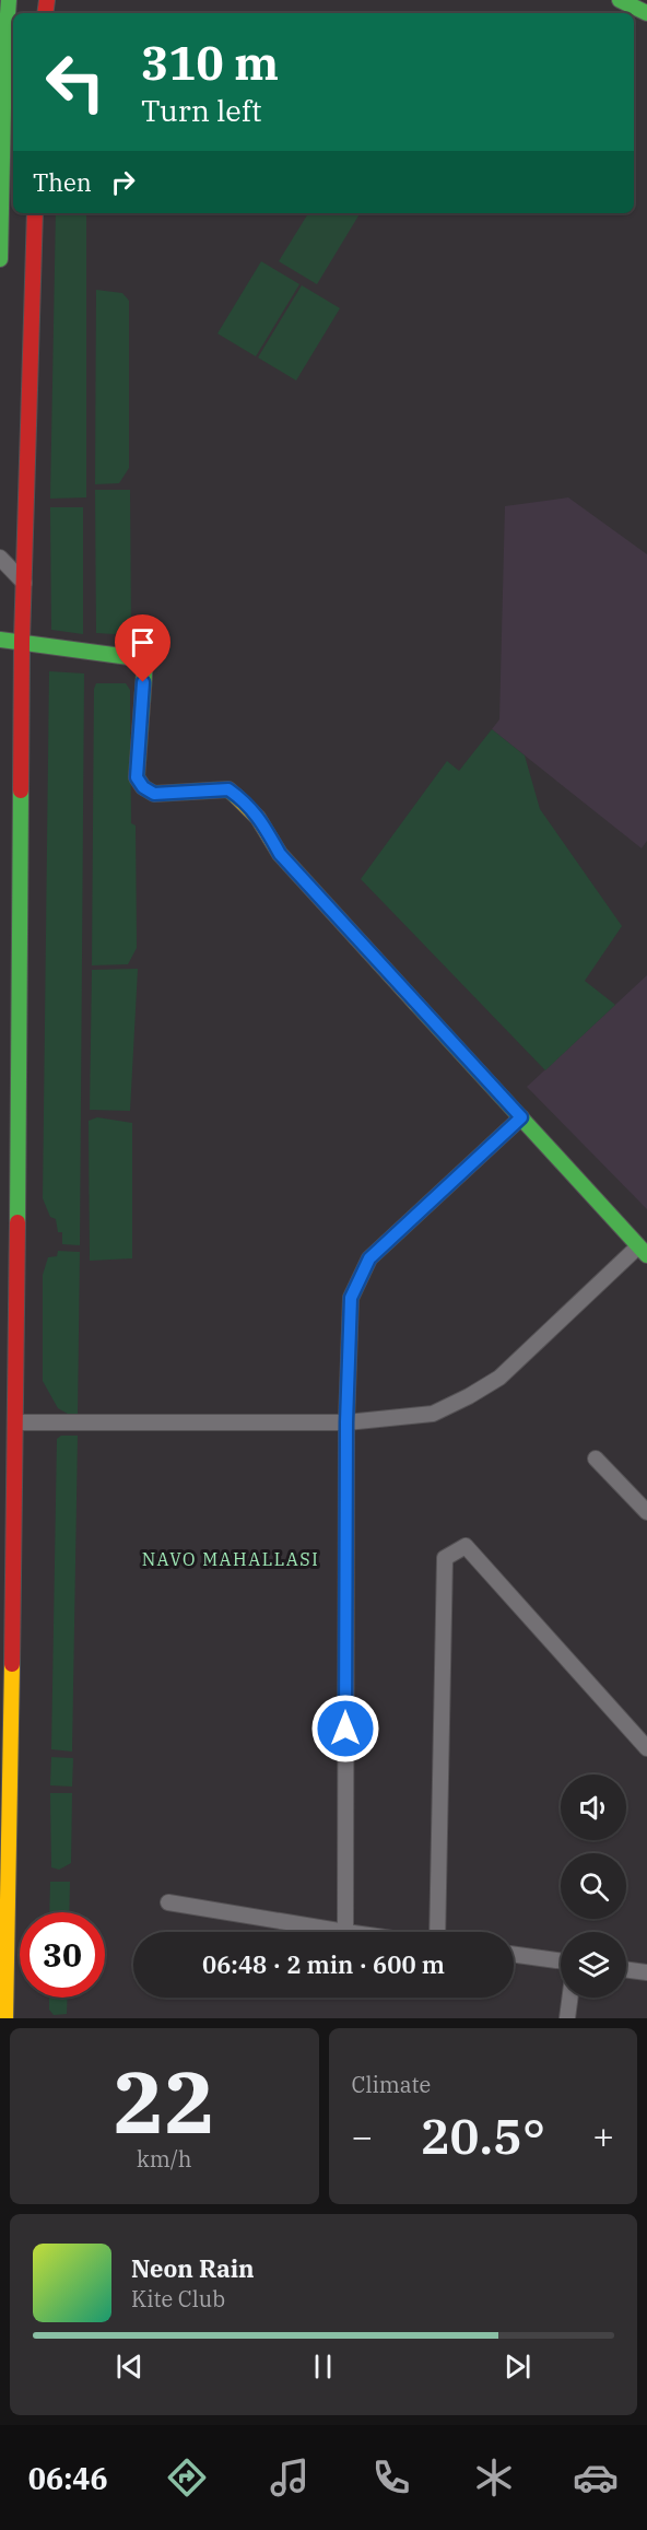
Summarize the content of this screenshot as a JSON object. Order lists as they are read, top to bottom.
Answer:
{
  "districts": ["NAVO MAHALLASI"],
  "page": {
    "turn": ["310 m", "Turn left"],
    "then": "Then",
    "limit": "30",
    "trip": "06:48 · 2 min · 600 m",
    "tile": [
      ["22", "km/h"],
      "Climate"
    ],
    "heat": ["−", "20.5°", "+"],
    "song": ["Neon Rain", "Kite Club"],
    "tabs": "06:46"
  }
}
